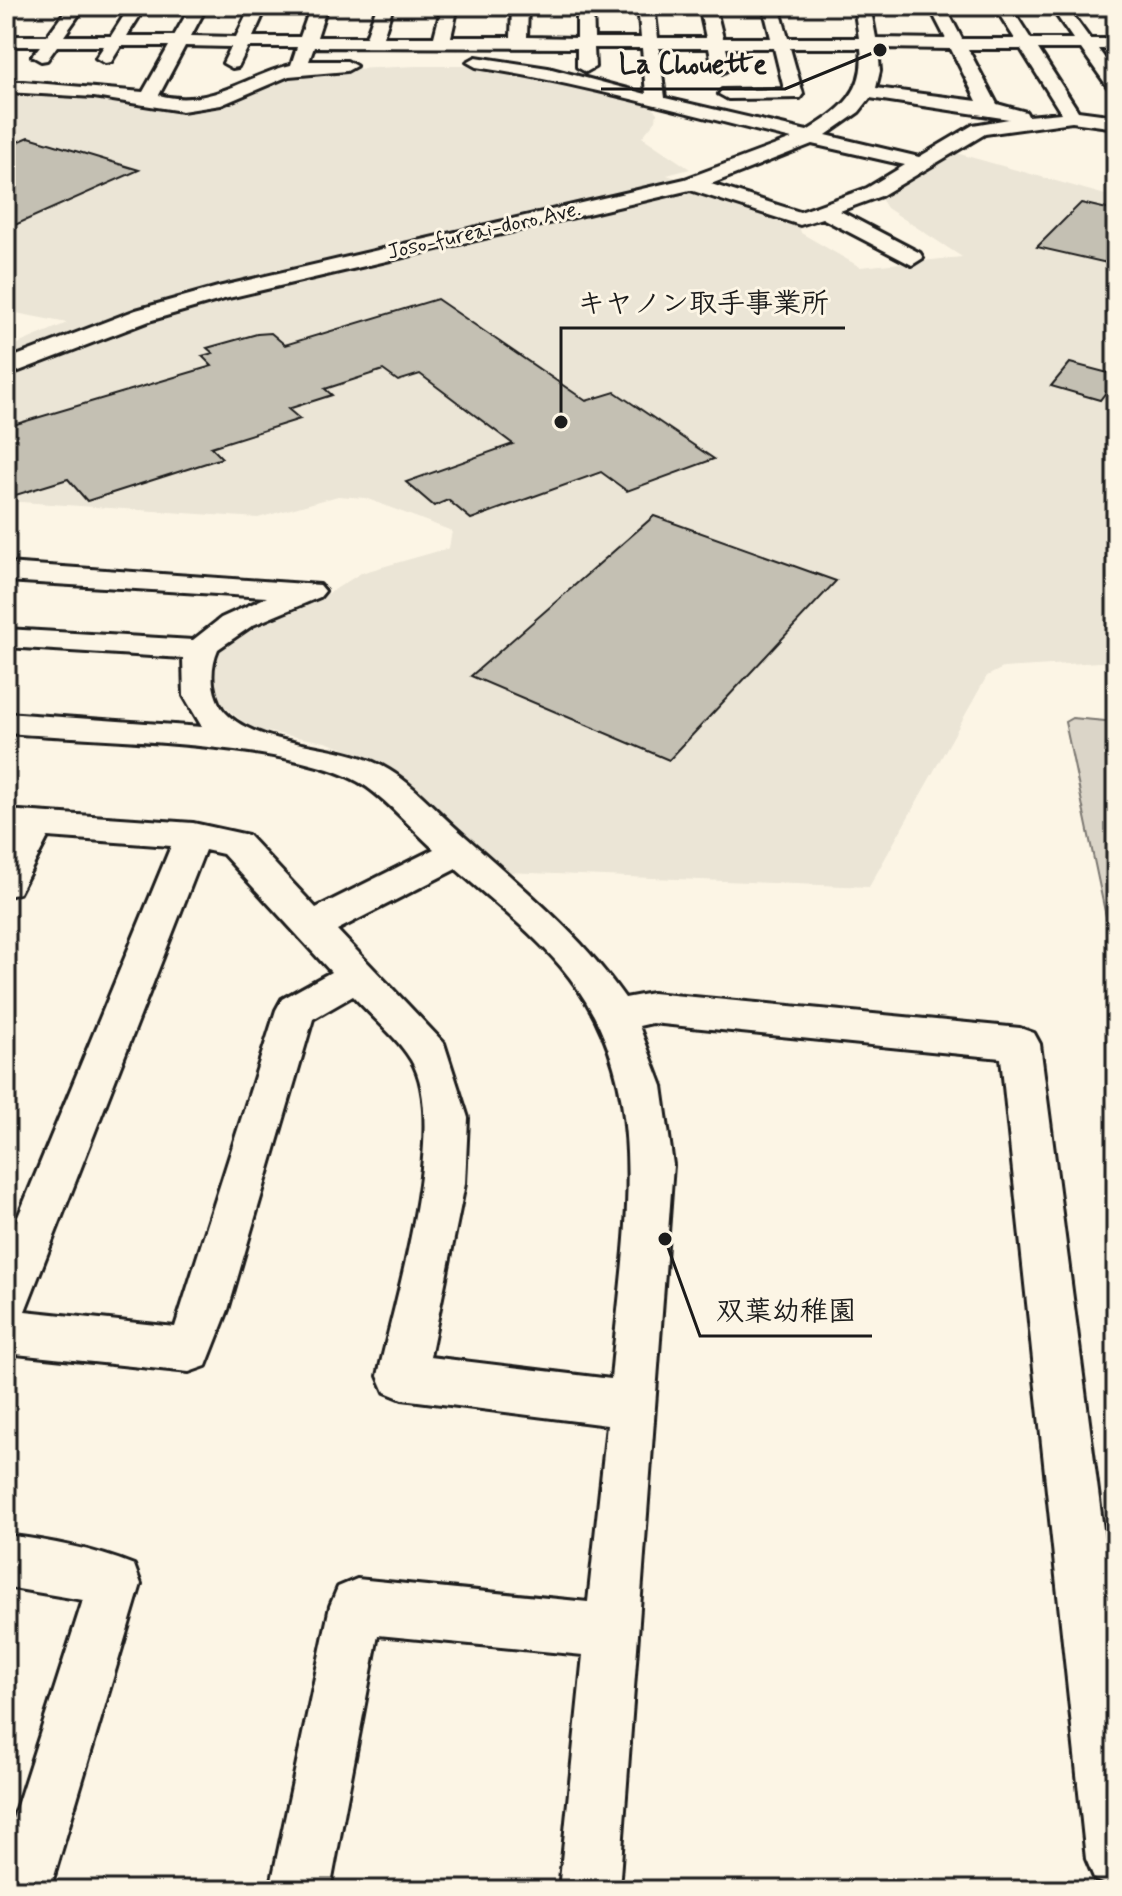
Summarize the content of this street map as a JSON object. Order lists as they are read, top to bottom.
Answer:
{
  "streets": {
    "street": ["Joso-fureai-doro Ave."]
  },
  "places": ["La Chouette", "キヤノン取手事業所", "双葉幼稚園"]
}
